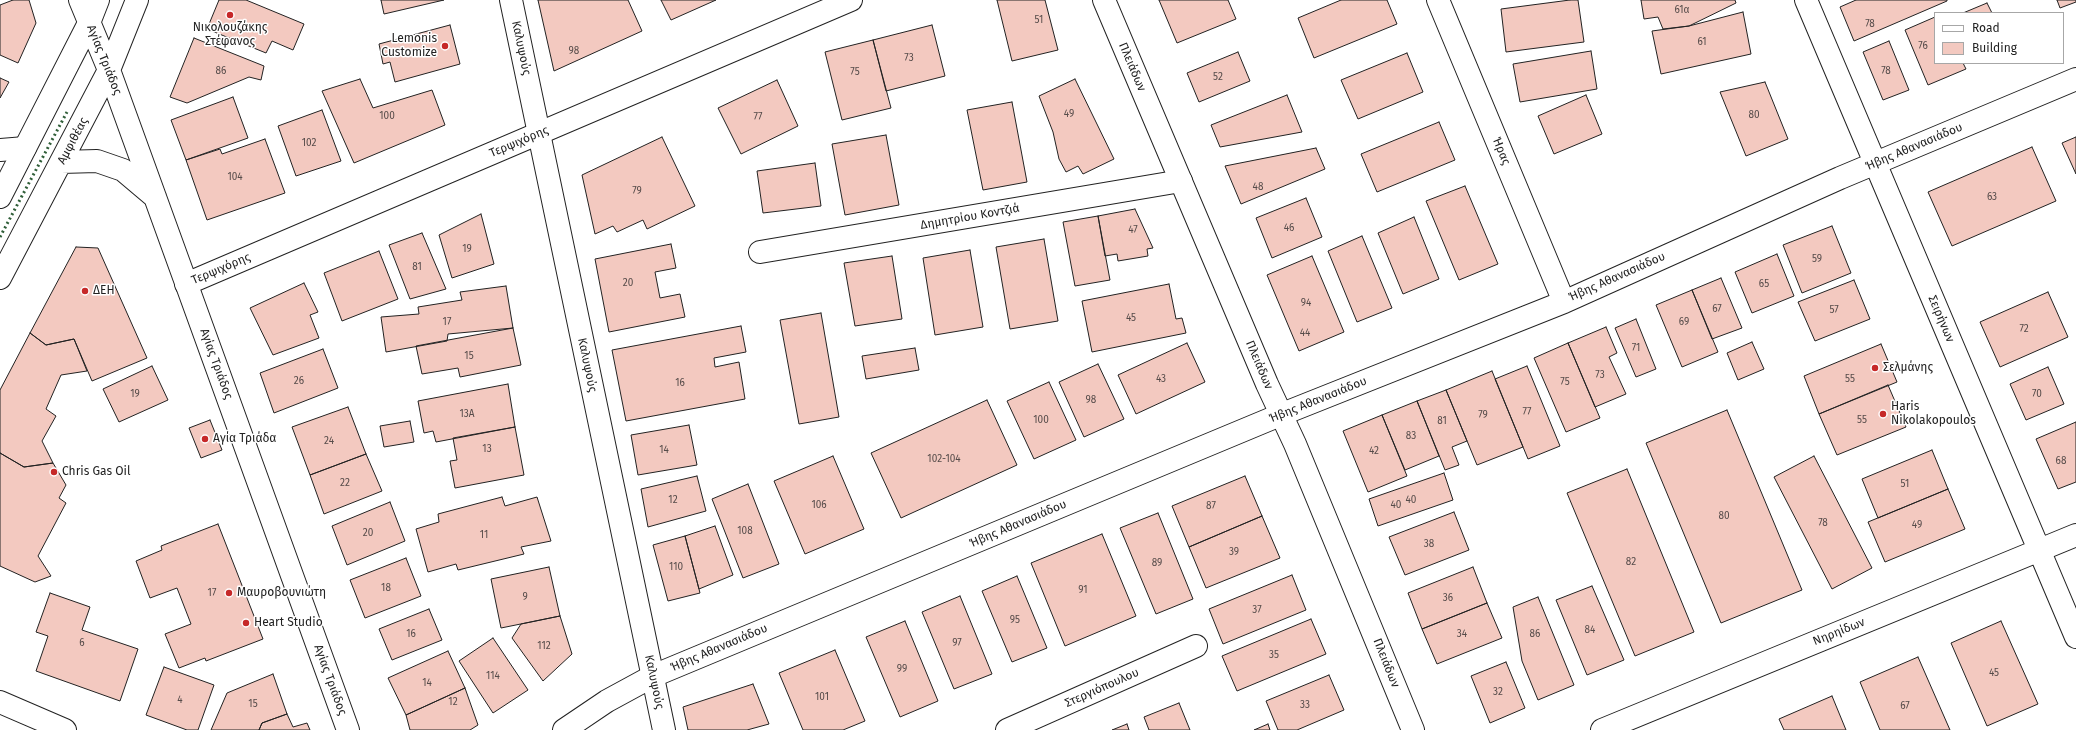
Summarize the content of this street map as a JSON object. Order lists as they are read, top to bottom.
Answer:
{
  "streets": {
    "street": [
      "Καλυψούς",
      "Αγίας Τριάδος",
      "Πλειάδων",
      "Αμφιθέας",
      "Τερψιχόρης",
      "Ήβης Αθανασιάδου",
      "Ήρας",
      "Δημητρίου Κοντζιά",
      "Σειρήνων",
      "Νηρηίδων",
      "Στεργιόπουλου"
    ]
  },
  "crossings": [
    ["Καλυψούς", "Τερψιχόρης"],
    ["Καλυψούς", "Ήβης Αθανασιάδου"],
    ["Αγίας Τριάδος", "Αμφιθέας"],
    ["Αγίας Τριάδος", "Τερψιχόρης"],
    ["Πλειάδων", "Ήβης Αθανασιάδου"],
    ["Πλειάδων", "Δημητρίου Κοντζιά"],
    ["Ήβης Αθανασιάδου", "Ήρας"],
    ["Ήβης Αθανασιάδου", "Σειρήνων"],
    ["Σειρήνων", "Νηρηίδων"]
  ],
  "places": [
    "Νικολουζάκης Στέφανος",
    "Lemonis Customize",
    "ΔΕΗ",
    "Σελμάνης",
    "Haris Nikolakopoulos",
    "Αγία Τριάδα",
    "Chris Gas Oil",
    "Μαυροβουνιώτη",
    "Heart Studio"
  ],
  "house_numbers": [
    "61α",
    "51",
    "78",
    "61",
    "76",
    "98",
    "73",
    "86",
    "78",
    "75",
    "52",
    "49",
    "80",
    "100",
    "77",
    "102",
    "104",
    "48",
    "79",
    "63",
    "46",
    "47",
    "19",
    "59",
    "81",
    "20",
    "65",
    "94",
    "67",
    "57",
    "45",
    "17",
    "69",
    "72",
    "44",
    "71",
    "15",
    "73",
    "43",
    "55",
    "26",
    "75",
    "16",
    "19",
    "70",
    "98",
    "77",
    "13Α",
    "79",
    "100",
    "55",
    "81",
    "83",
    "24",
    "13",
    "14",
    "42",
    "102-104",
    "68",
    "22",
    "51",
    "12",
    "40",
    "106",
    "40",
    "87",
    "80",
    "78",
    "49",
    "108",
    "20",
    "11",
    "38",
    "39",
    "82",
    "89",
    "110",
    "18",
    "91",
    "17",
    "9",
    "36",
    "37",
    "95",
    "84",
    "16",
    "34",
    "86",
    "6",
    "97",
    "112",
    "35",
    "99",
    "45",
    "114",
    "14",
    "32",
    "101",
    "4",
    "12",
    "15",
    "33",
    "67"
  ],
  "legend": ["Road", "Building"]
}
